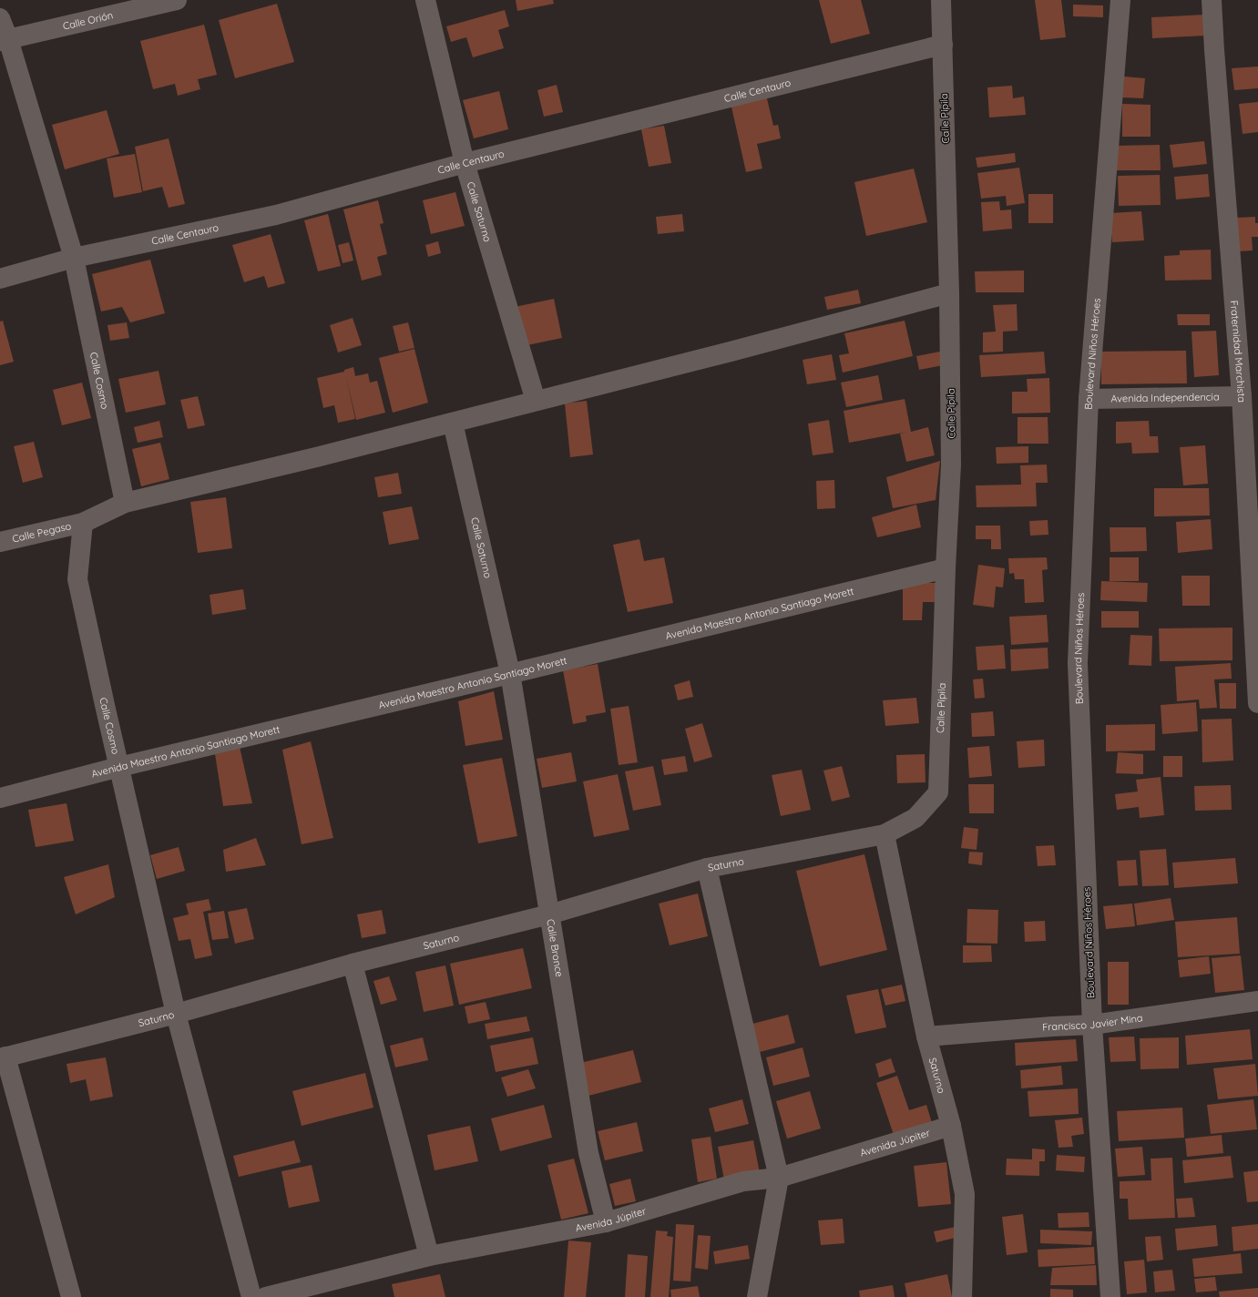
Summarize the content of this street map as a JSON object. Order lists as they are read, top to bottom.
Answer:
{
  "streets": {
    "street": [
      "Calle Orión",
      "Calle Centauro",
      "Calle Pípila",
      "Calle Saturno",
      "Fraternidad Marchista",
      "Boulevard Niños Héroes",
      "Calle Cosmo",
      "Avenida Independencia",
      "Calle Pegaso",
      "Avenida Maestro Antonio Santiago Morett",
      "Saturno",
      "Calle Bronce",
      "Francisco Javier Mina",
      "Avenida Júpiter"
    ]
  },
  "crossings": [
    ["Calle Orión", "Calle Cosmo"],
    ["Calle Centauro", "Calle Pípila"],
    ["Calle Centauro", "Calle Saturno"],
    ["Calle Centauro", "Calle Cosmo"],
    ["Calle Pípila", "Calle Pegaso"],
    ["Calle Pípila", "Avenida Maestro Antonio Santiago Morett"],
    ["Calle Pípila", "Saturno"],
    ["Calle Saturno", "Calle Pegaso"],
    ["Calle Saturno", "Avenida Maestro Antonio Santiago Morett"],
    ["Calle Saturno", "Calle Bronce"],
    ["Fraternidad Marchista", "Avenida Independencia"],
    ["Boulevard Niños Héroes", "Avenida Independencia"],
    ["Boulevard Niños Héroes", "Francisco Javier Mina"],
    ["Calle Cosmo", "Calle Pegaso"],
    ["Calle Cosmo", "Avenida Maestro Antonio Santiago Morett"],
    ["Calle Cosmo", "Saturno"],
    ["Avenida Maestro Antonio Santiago Morett", "Calle Bronce"],
    ["Saturno", "Calle Bronce"],
    ["Saturno", "Francisco Javier Mina"],
    ["Saturno", "Avenida Júpiter"],
    ["Calle Bronce", "Avenida Júpiter"]
  ]
}
